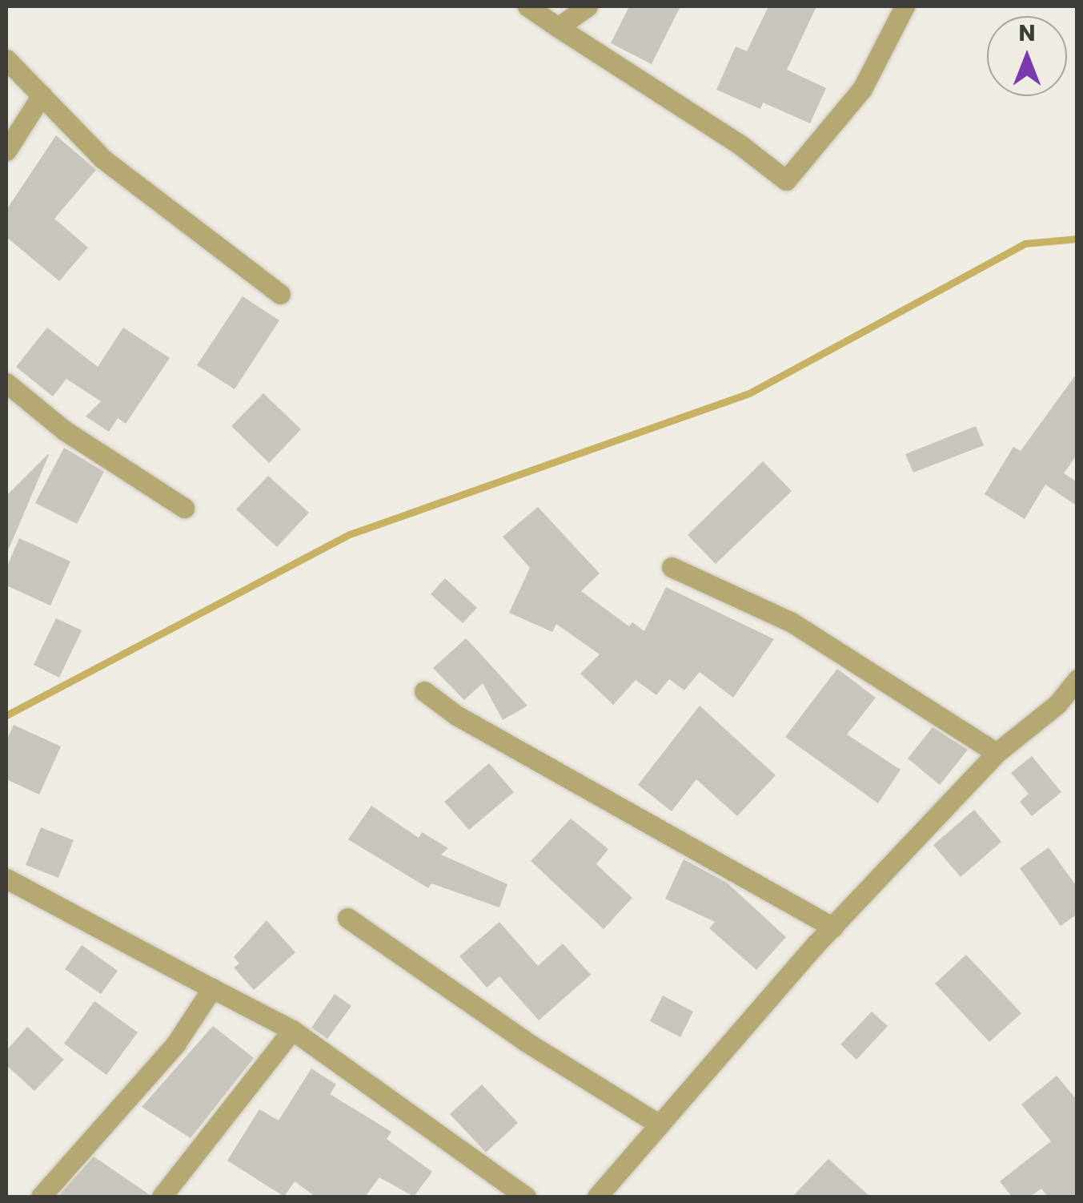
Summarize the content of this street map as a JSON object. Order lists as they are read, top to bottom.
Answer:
{
  "north": "top"
}
